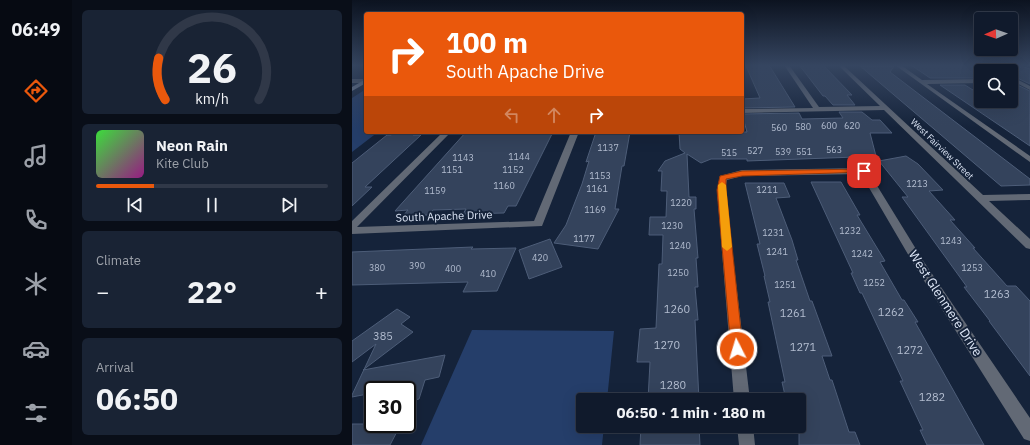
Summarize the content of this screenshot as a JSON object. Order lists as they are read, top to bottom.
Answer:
{
  "streets": {
    "street": ["West Fairview Street", "South Apache Drive", "West Glenmere Drive"]
  },
  "house_numbers": [
    "600",
    "620",
    "580",
    "560",
    "1137",
    "563",
    "527",
    "539",
    "551",
    "515",
    "1144",
    "1143",
    "1151",
    "1152",
    "1153",
    "1213",
    "1160",
    "1161",
    "1211",
    "1159",
    "1220",
    "1169",
    "1230",
    "1232",
    "1231",
    "1177",
    "1243",
    "1240",
    "1241",
    "1242",
    "420",
    "390",
    "380",
    "1253",
    "400",
    "1250",
    "410",
    "1252",
    "1251",
    "1263",
    "1260",
    "1262",
    "1261",
    "385",
    "1270",
    "1271",
    "1272",
    "1280",
    "1282"
  ],
  "north": "left",
  "page": {
    "tabs": "06:49",
    "turn": ["100 m", "South Apache Drive"],
    "song": ["Neon Rain", "Kite Club"],
    "tile": [
      "Climate",
      ["Arrival", "06:50"]
    ],
    "heat": ["−", "22°", "+"],
    "limit": "30",
    "trip": "06:50 · 1 min · 180 m",
    "gauge": ["26", "km/h"]
  }
}
